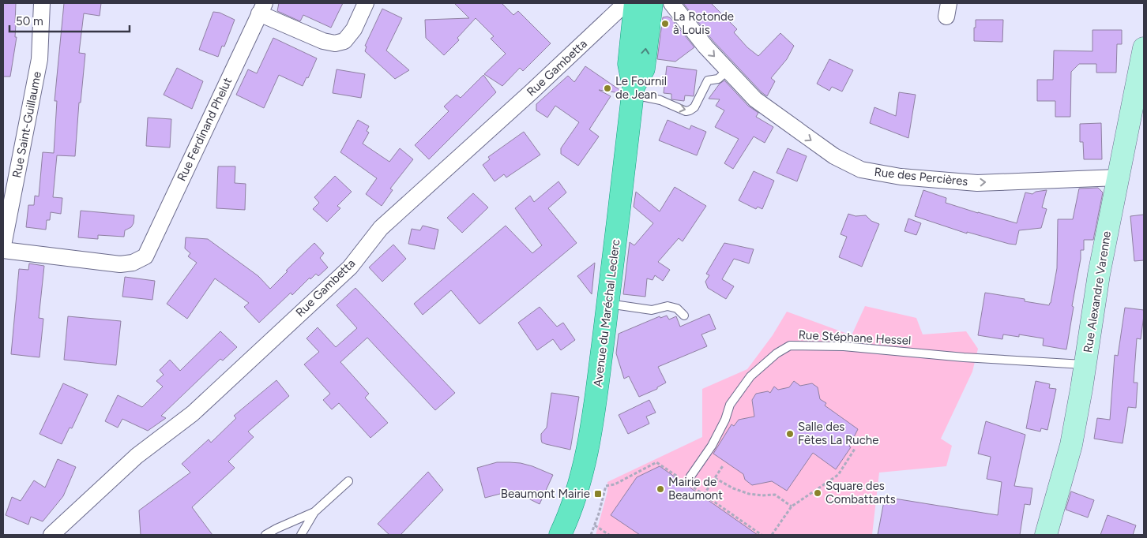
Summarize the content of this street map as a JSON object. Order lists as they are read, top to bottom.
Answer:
{
  "streets": {
    "main road": ["Rue Alexandre Varenne", "Avenue du Maréchal Leclerc"],
    "street": [
      "Rue Gambetta",
      "Rue Saint-Guillaume",
      "Rue Ferdinand Phelut",
      "Rue des Percières"
    ],
    "lane": ["Rue Stéphane Hessel"]
  },
  "crossings": [
    ["Rue des Percières", "Rue Alexandre Varenne"],
    ["Rue Alexandre Varenne", "Rue Stéphane Hessel"]
  ],
  "one_way": ["Rue des Percières"],
  "places": {
    "other": [
      "La Rotonde à Louis",
      "Le Fournil de Jean",
      "Salle des Fêtes La Ruche",
      "Mairie de Beaumont",
      "Square des Combattants"
    ],
    "transit": ["Beaumont Mairie"]
  },
  "scale_bar": "50 m"
}
